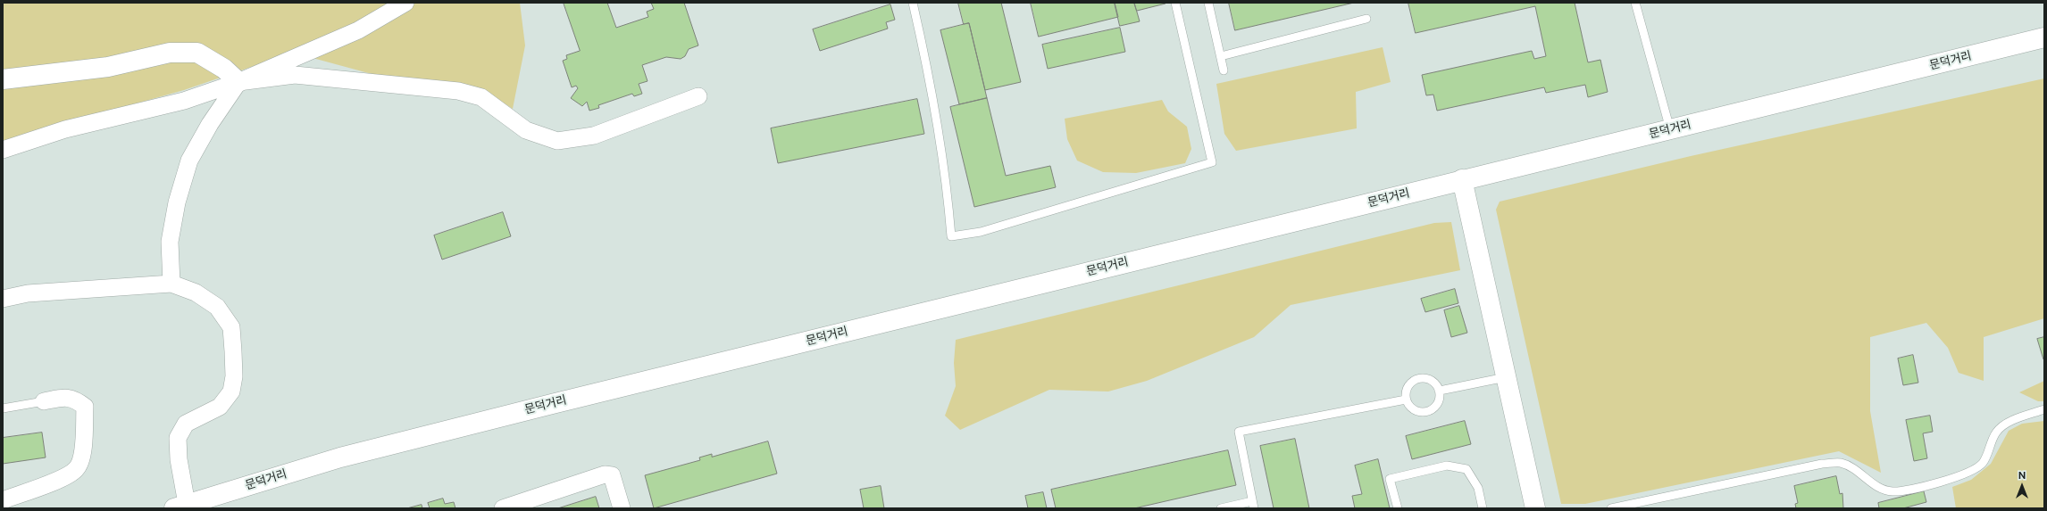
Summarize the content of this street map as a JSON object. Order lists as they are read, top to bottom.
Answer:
{
  "streets": {
    "main road": ["문덕거리"]
  },
  "north": "top"
}
